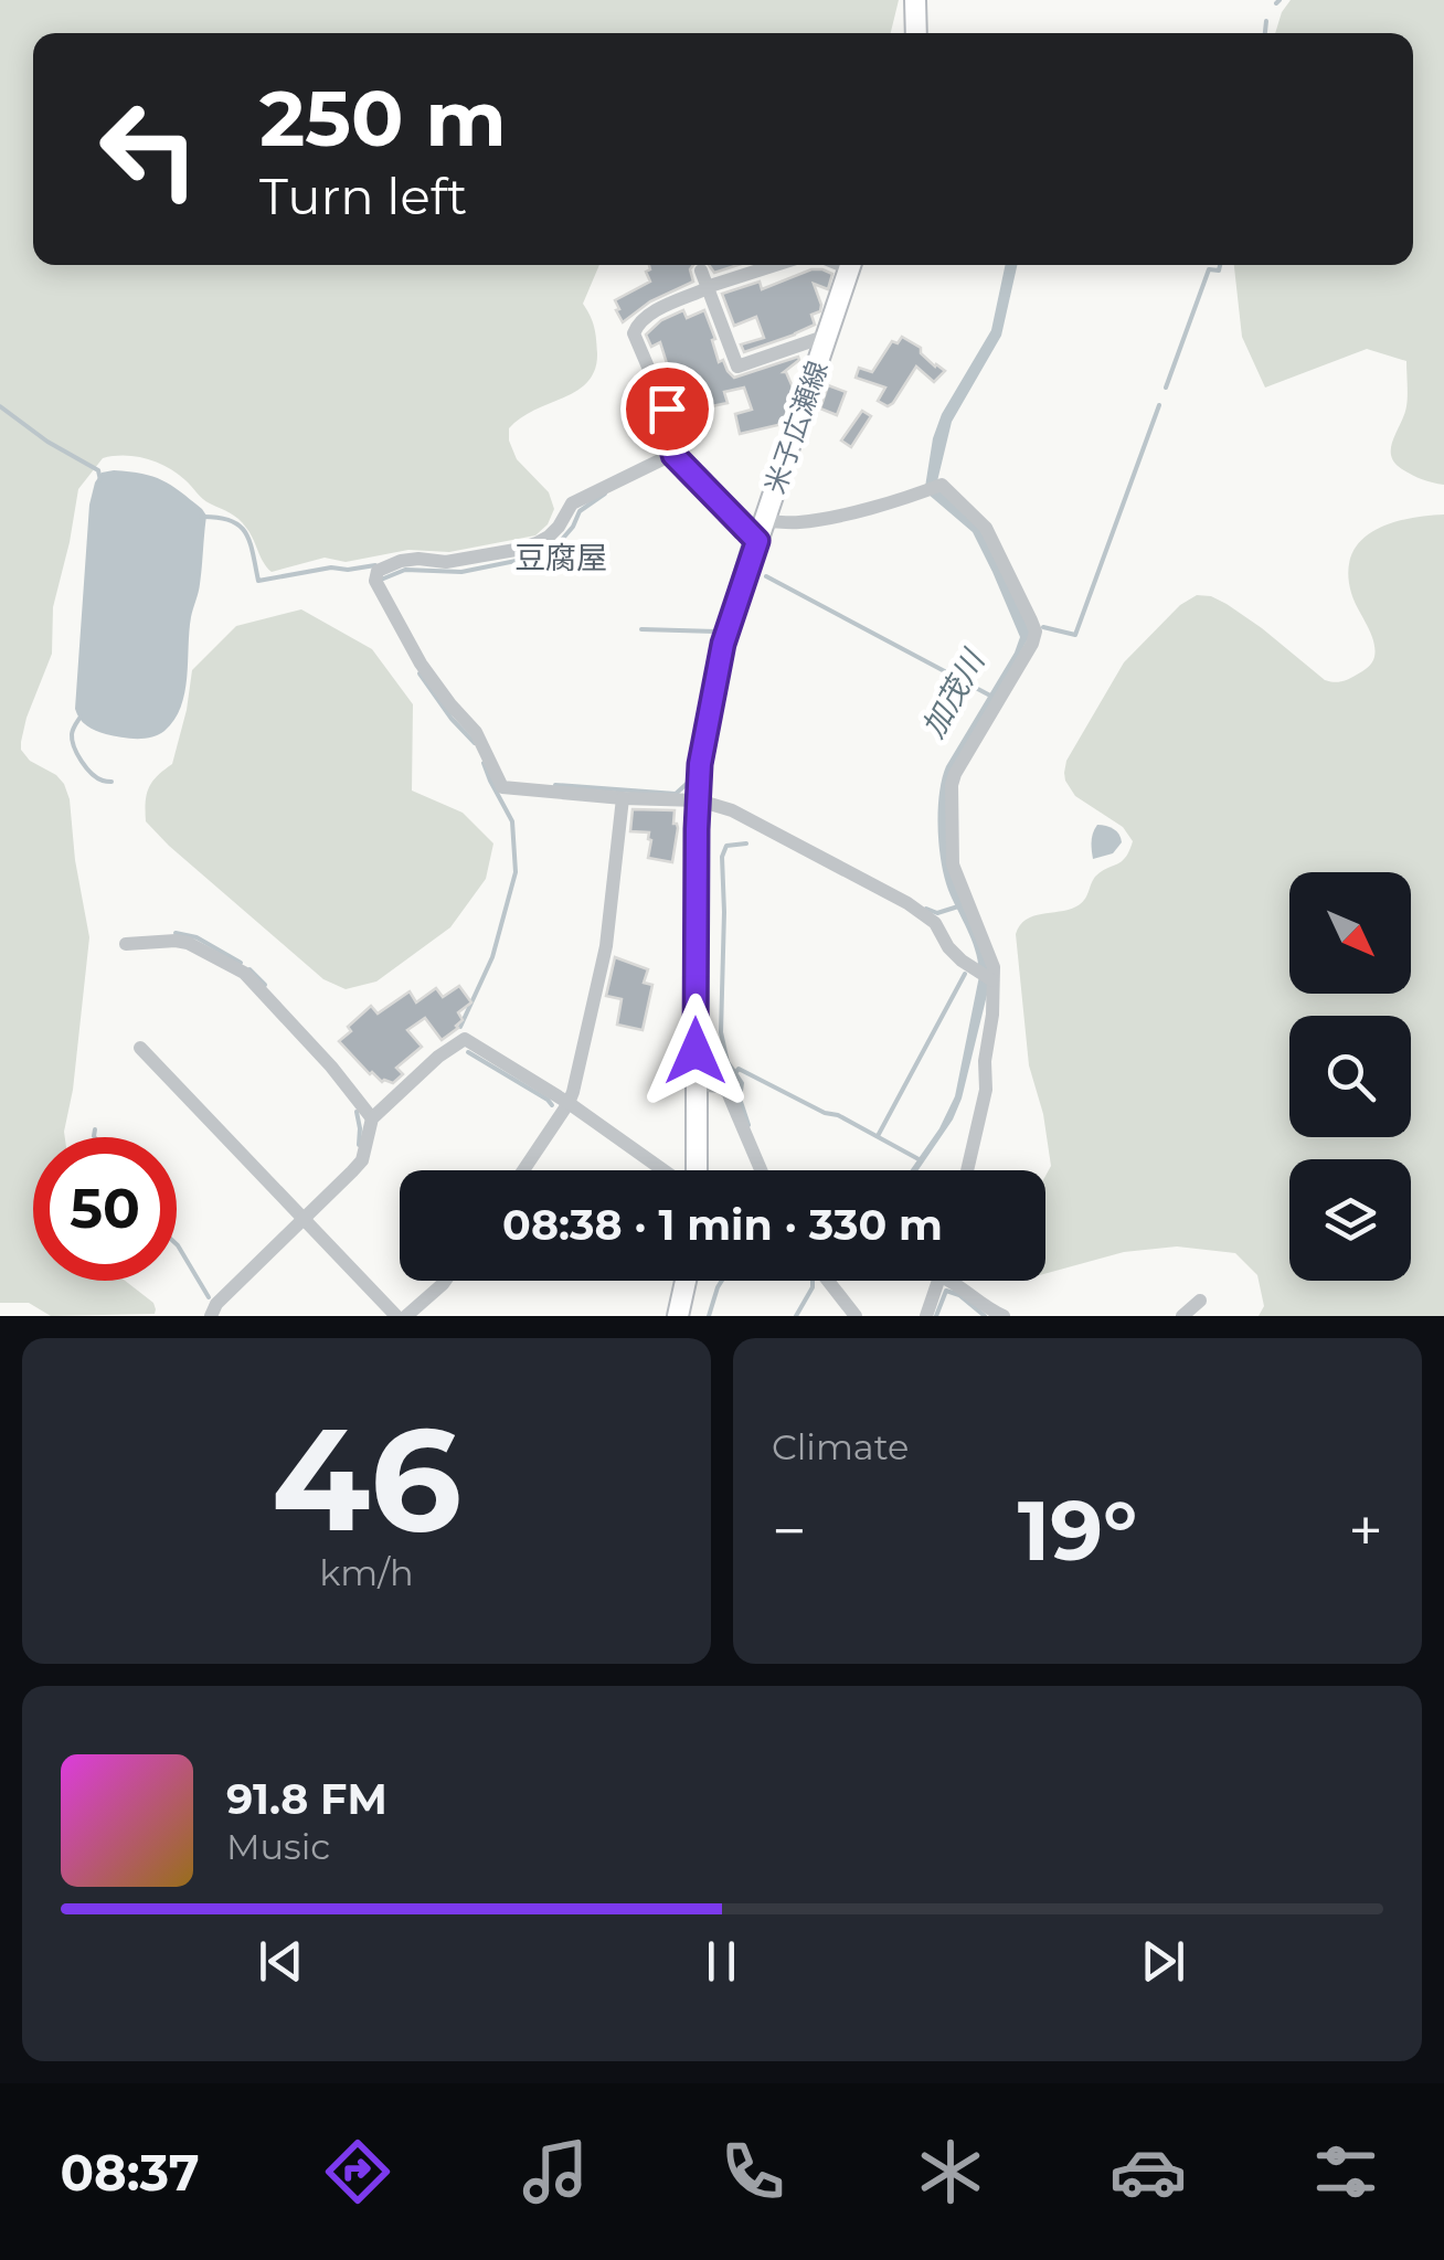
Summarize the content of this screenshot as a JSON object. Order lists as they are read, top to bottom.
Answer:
{
  "streets": {
    "main road": ["米子広瀬線"]
  },
  "districts": ["豆腐屋"],
  "water": ["加茂川"],
  "north": "bottom right",
  "page": {
    "turn": ["250 m", "Turn left"],
    "limit": "50",
    "trip": "08:38 · 1 min · 330 m",
    "tile": [
      ["46", "km/h"],
      "Climate"
    ],
    "heat": ["−", "19°", "+"],
    "song": ["91.8 FM", "Music"],
    "tabs": "08:37"
  }
}
